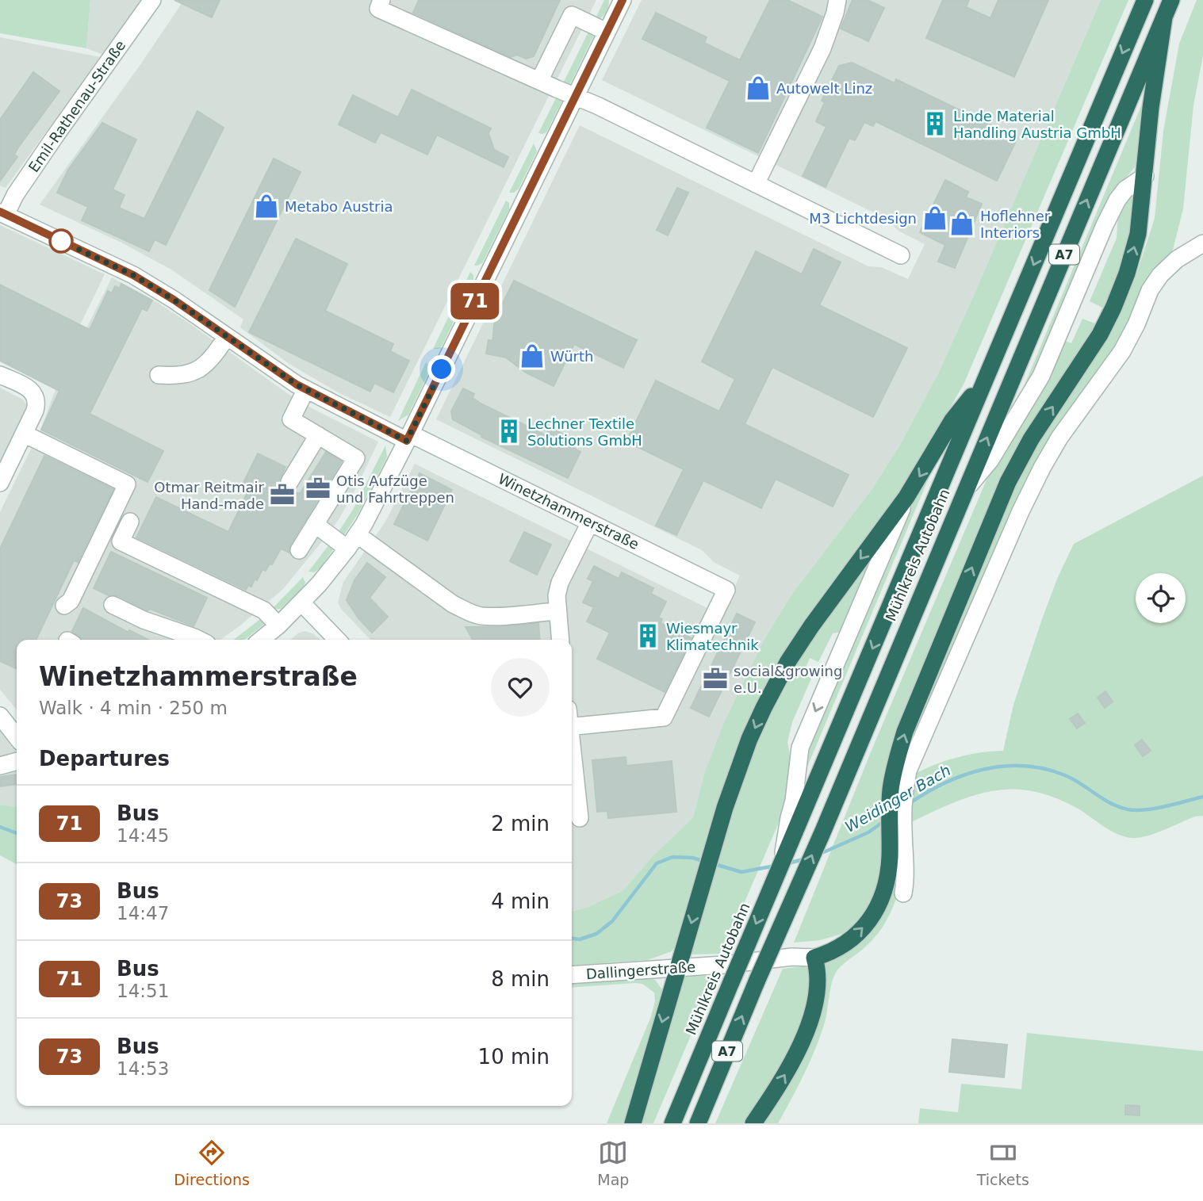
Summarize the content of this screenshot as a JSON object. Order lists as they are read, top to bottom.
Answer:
{
  "streets": {
    "highway": ["A7", "Mühlkreis Autobahn"],
    "street": ["Emil-Rathenau-Straße", "Winetzhammerstraße", "Dallingerstraße"]
  },
  "crossings": [
    ["Emil-Rathenau-Straße", "Winetzhammerstraße"]
  ],
  "water": ["Weidinger Bach"],
  "places": {
    "shop": [
      "Autowelt Linz",
      "Metabo Austria",
      "M3 Lichtdesign",
      "Hoflehner Interiors",
      "Würth"
    ],
    "building": ["Linde Material Handling Austria GmbH", "Lechner Textile Solutions GmbH", "Wiesmayr Klimatechnik"],
    "office": ["Otis Aufzüge und Fahrtreppen", "Otmar Reitmair Hand-made", "social&growing e.U."]
  },
  "lines": ["bus line 71"],
  "page": {
    "on_map": "71",
    "heading": [
      ["Winetzhammerstraße", "Walk · 4 min · 250 m"],
      "Departures"
    ],
    "list": [
      {
        "mark": "71",
        "name": "Bus",
        "note": "14:45",
        "value": "2 min"
      },
      {
        "mark": "73",
        "name": "Bus",
        "note": "14:47",
        "value": "4 min"
      },
      {
        "mark": "71",
        "name": "Bus",
        "note": "14:51",
        "value": "8 min"
      },
      {
        "mark": "73",
        "name": "Bus",
        "note": "14:53",
        "value": "10 min"
      }
    ],
    "tabs": ["Directions", "Map", "Tickets"]
  }
}
